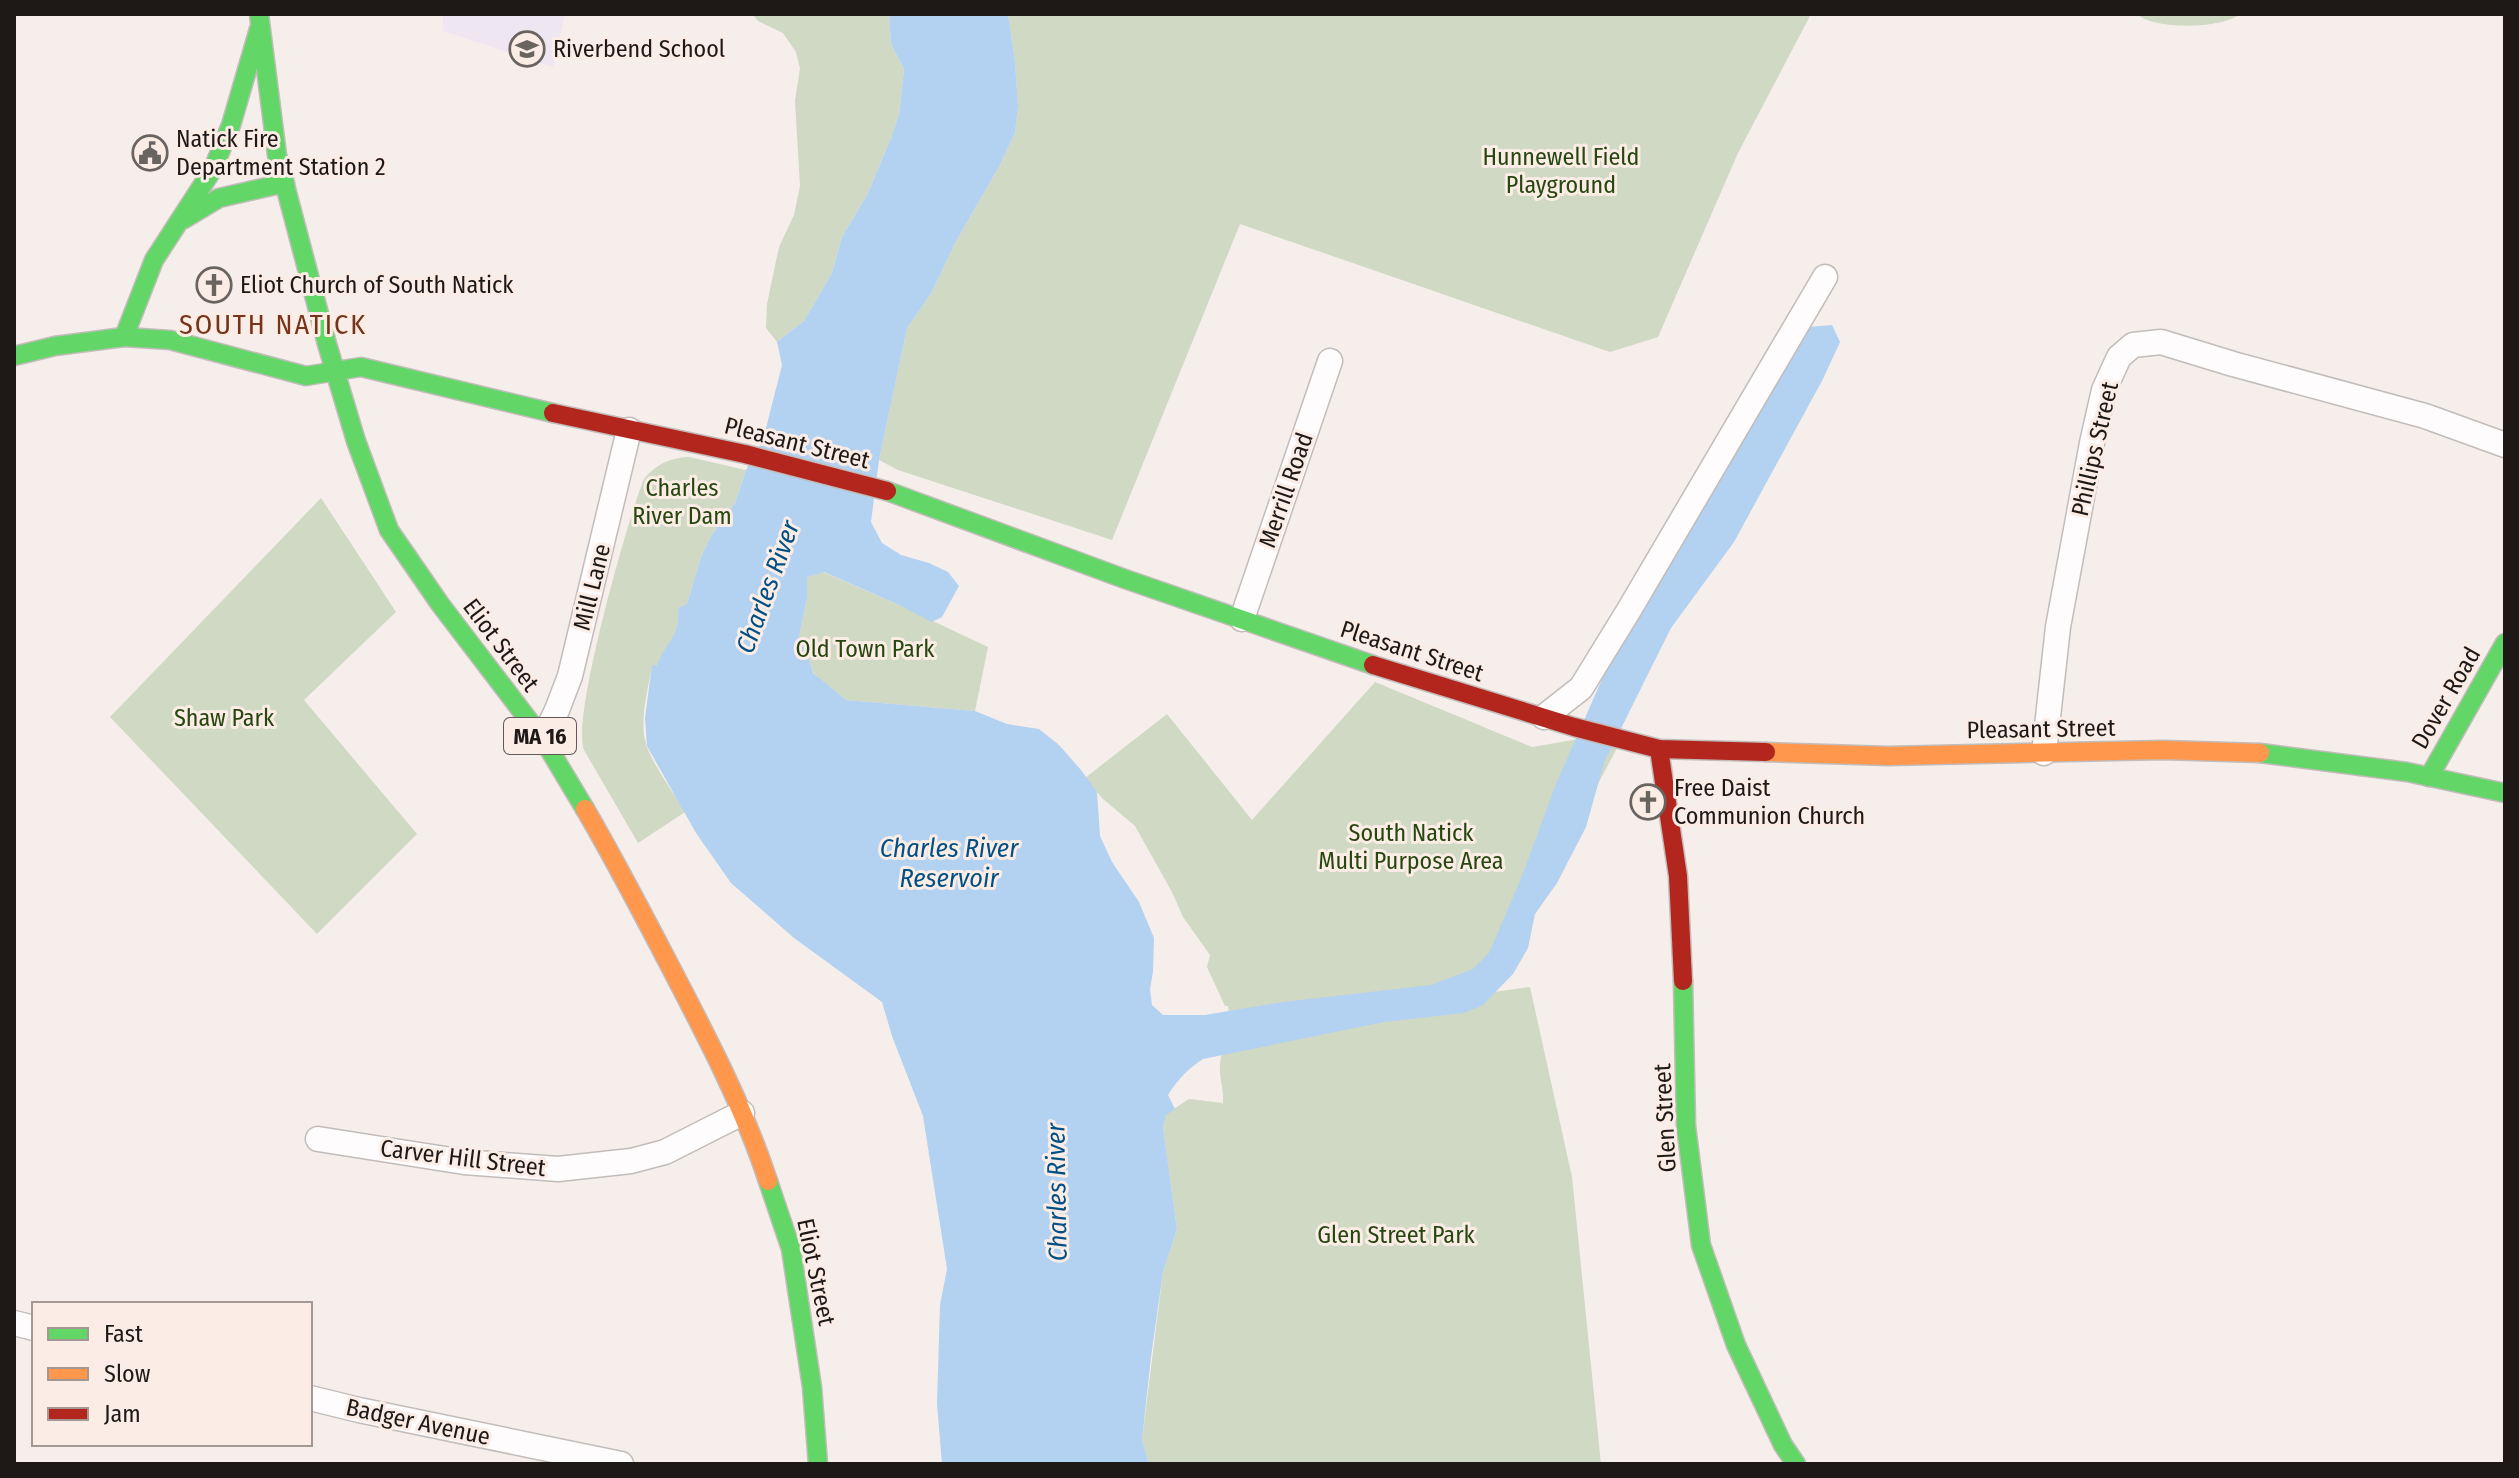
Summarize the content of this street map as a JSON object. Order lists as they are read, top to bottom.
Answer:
{
  "streets": {
    "main road": [
      "Pleasant Street",
      "Eliot Street",
      "Dover Road",
      "MA 16",
      "Glen Street"
    ],
    "street": [
      "Phillips Street",
      "Merrill Road",
      "Mill Lane",
      "Carver Hill Street",
      "Badger Avenue"
    ]
  },
  "crossings": [
    ["Pleasant Street", "Phillips Street"],
    ["Pleasant Street", "Merrill Road"],
    ["Pleasant Street", "Mill Lane"],
    ["Pleasant Street", "Eliot Street"],
    ["Pleasant Street", "Dover Road"],
    ["Pleasant Street", "Glen Street"],
    ["Mill Lane", "Eliot Street"],
    ["Eliot Street", "Carver Hill Street"]
  ],
  "districts": ["SOUTH NATICK"],
  "water": ["Charles River", "Charles River Reservoir"],
  "parks": [
    "Hunnewell Field Playground",
    "Charles River Dam",
    "Old Town Park",
    "Shaw Park",
    "South Natick Multi Purpose Area",
    "Glen Street Park"
  ],
  "places": {
    "school or university": ["Riverbend School"],
    "public building": ["Natick Fire Department Station 2"],
    "church": ["Eliot Church of South Natick", "Free Daist Communion Church"]
  },
  "legend": ["Fast", "Slow", "Jam"]
}
